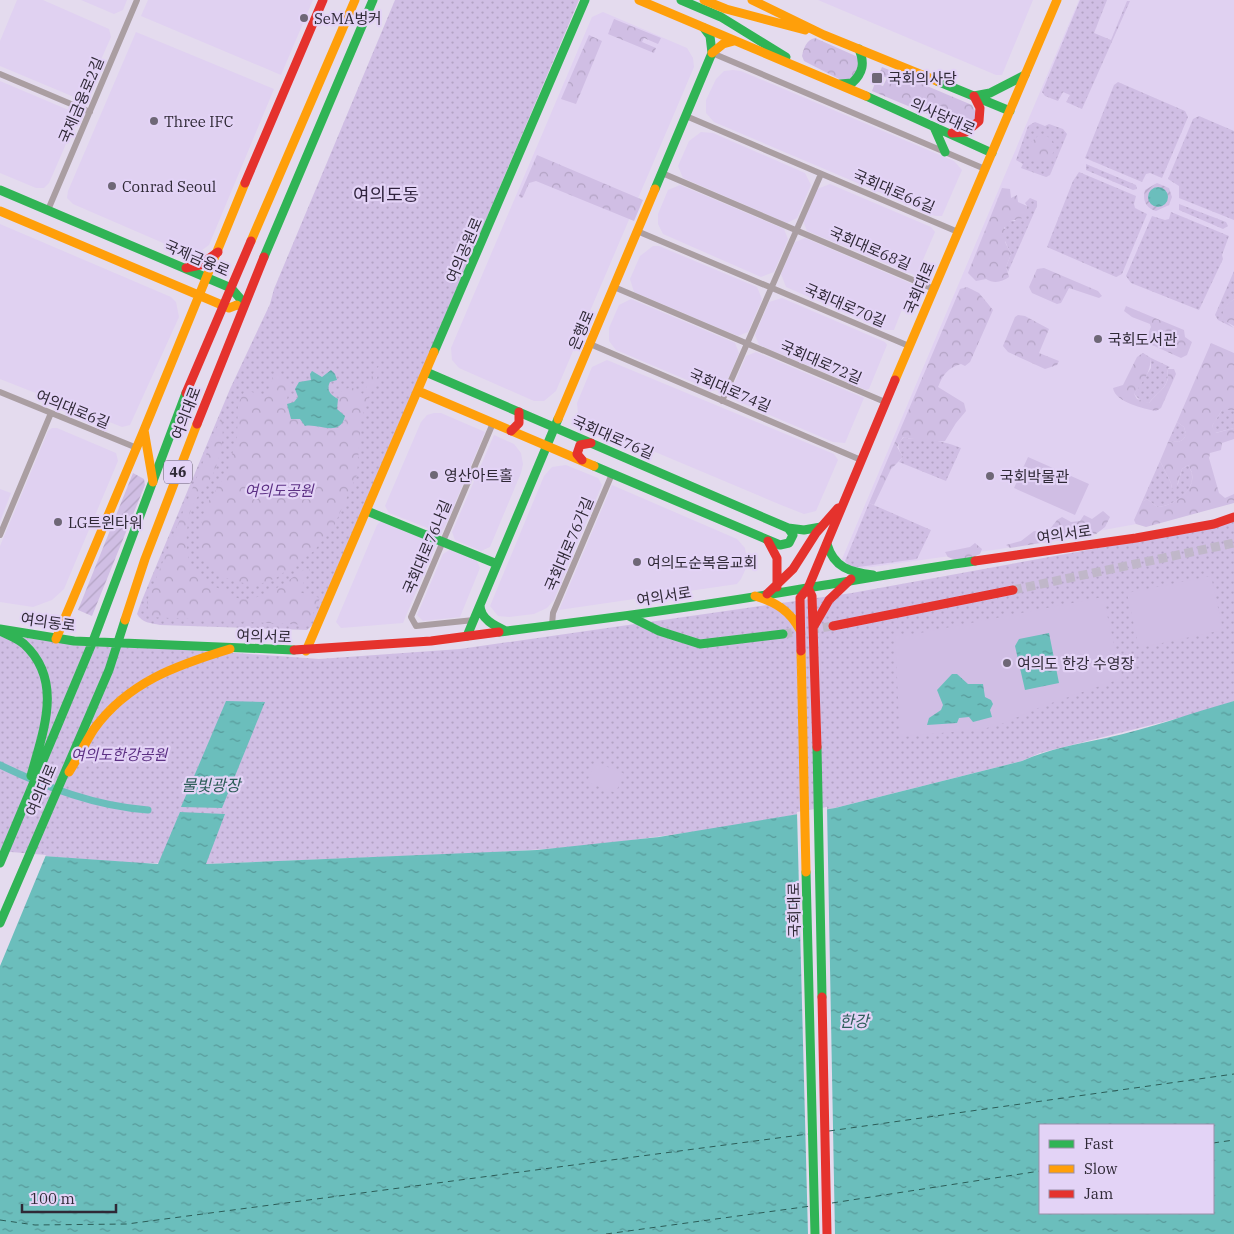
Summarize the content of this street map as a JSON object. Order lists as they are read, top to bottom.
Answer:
{
  "streets": {
    "main road": [
      "의사당대로",
      "여의공원로",
      "국제금융로",
      "국회대로",
      "은행로",
      "여의대로",
      "국회대로76길",
      "46",
      "여의서로",
      "여의동로"
    ],
    "street": [
      "국제금융로2길",
      "국회대로66길",
      "국회대로68길",
      "국회대로70길",
      "국회대로72길",
      "국회대로74길",
      "여의대로6길",
      "국회대로76가길",
      "국회대로76나길"
    ]
  },
  "crossings": [
    ["국제금융로2길", "국제금융로"],
    ["의사당대로", "국회대로"],
    ["국회대로66길", "국회대로"],
    ["국회대로66길", "은행로"],
    ["국회대로68길", "국회대로"],
    ["국회대로68길", "은행로"],
    ["여의공원로", "국회대로76길"],
    ["여의공원로", "여의서로"],
    ["국제금융로", "여의대로"],
    ["국회대로", "국회대로70길"],
    ["국회대로", "국회대로72길"],
    ["국회대로", "국회대로74길"],
    ["국회대로", "여의서로"],
    ["국회대로70길", "은행로"],
    ["은행로", "국회대로72길"],
    ["은행로", "국회대로74길"],
    ["은행로", "국회대로76길"],
    ["은행로", "여의서로"],
    ["은행로", "국회대로76나길"],
    ["여의대로6길", "여의대로"],
    ["여의대로", "46"],
    ["여의대로", "여의서로"],
    ["여의대로", "여의동로"],
    ["46", "여의서로"],
    ["46", "여의동로"],
    ["여의서로", "국회대로76가길"],
    ["여의서로", "여의동로"]
  ],
  "districts": ["여의도동"],
  "water": ["물빛광장", "한강"],
  "parks": ["여의도공원", "여의도한강공원"],
  "places": {
    "other": [
      "SeMA벙커",
      "Three IFC",
      "Conrad Seoul",
      "국회도서관",
      "영산아트홀",
      "국회박물관",
      "LG트윈타워",
      "여의도순복음교회",
      "여의도 한강 수영장"
    ],
    "transit": ["국회의사당"]
  },
  "legend": ["Fast", "Slow", "Jam"],
  "scale_bar": "100 m"
}
